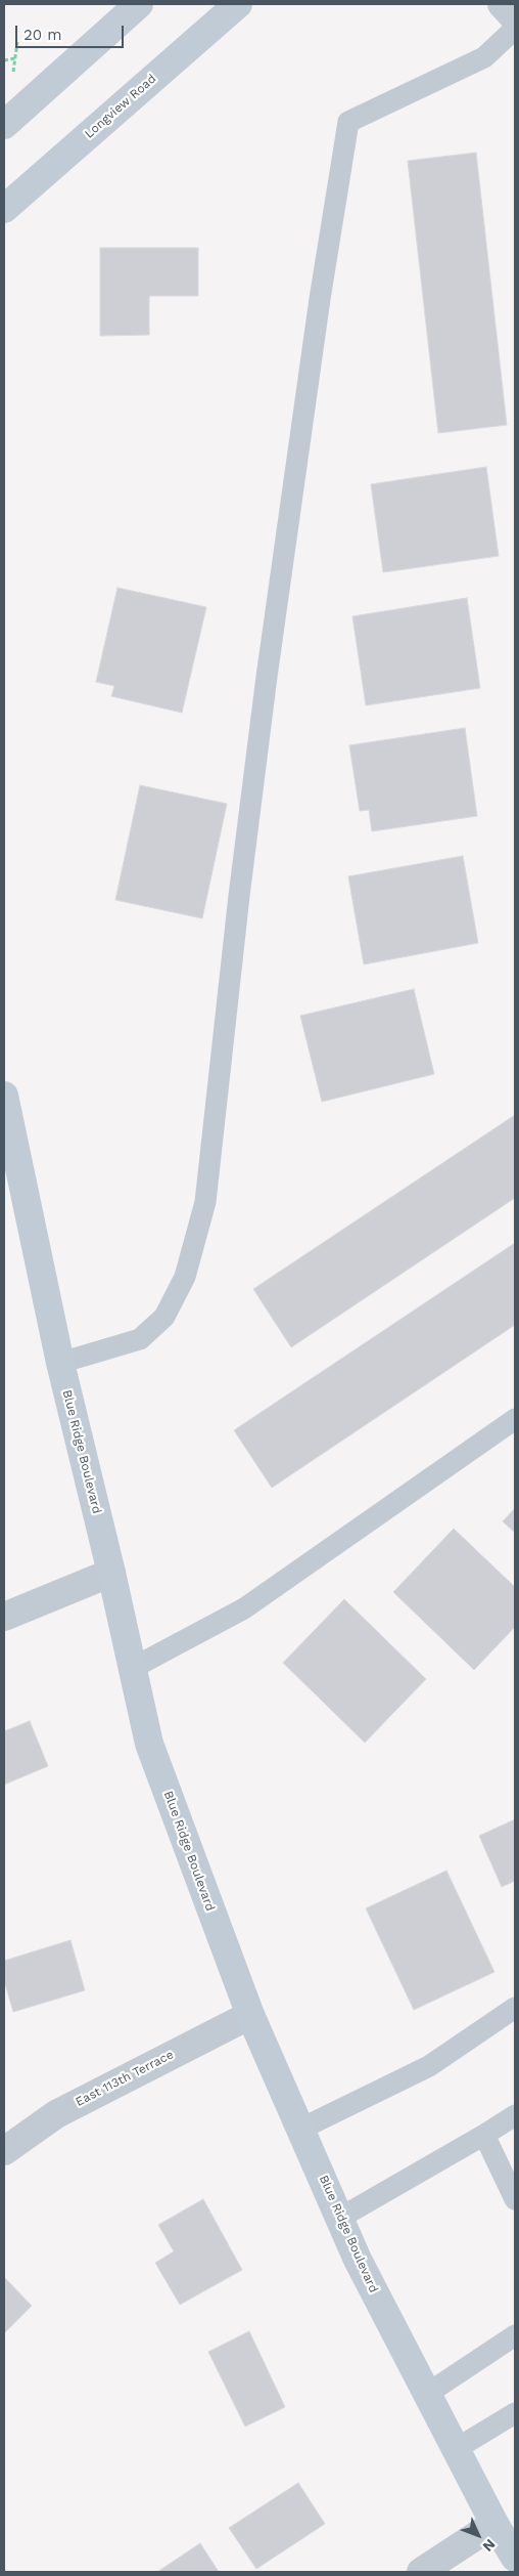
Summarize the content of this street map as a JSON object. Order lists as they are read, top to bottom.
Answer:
{
  "streets": {
    "main road": ["Longview Road", "Blue Ridge Boulevard"],
    "street": ["East 113th Terrace"]
  },
  "crossings": [
    ["Blue Ridge Boulevard", "East 113th Terrace"]
  ],
  "scale_bar": "20 m",
  "north": "bottom right"
}
